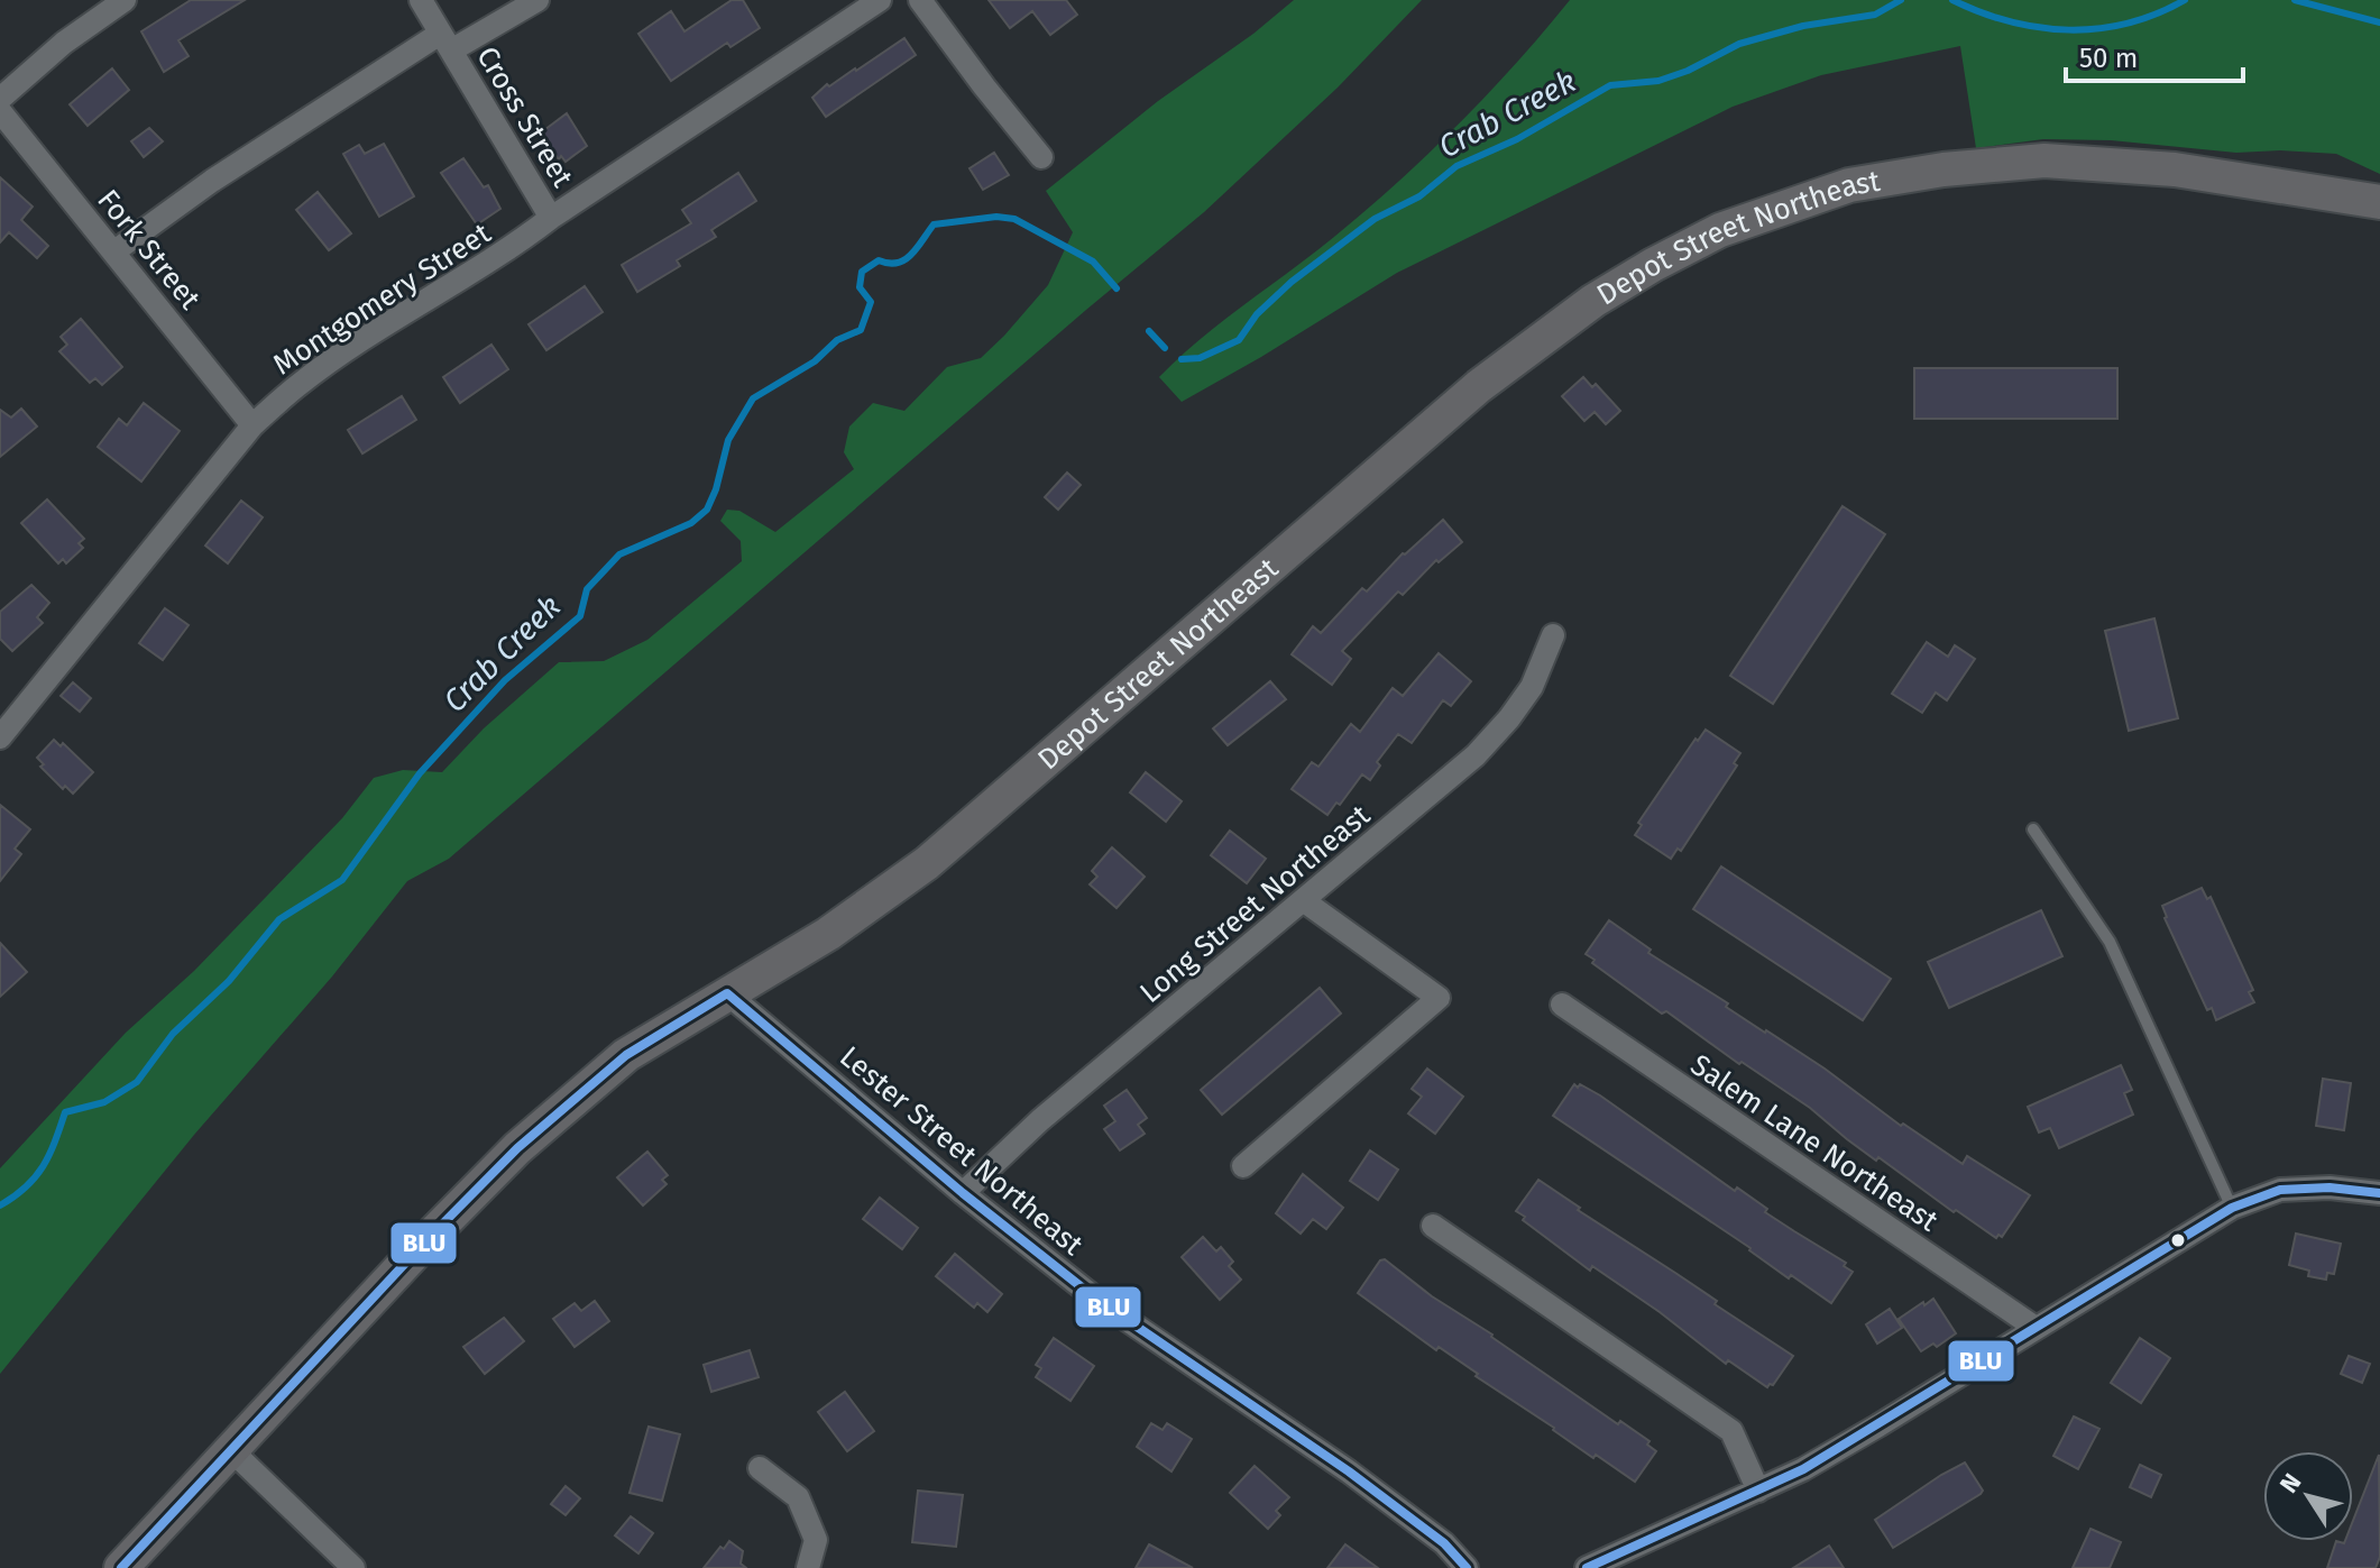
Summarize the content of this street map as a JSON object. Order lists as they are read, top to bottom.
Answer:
{
  "streets": {
    "main road": ["Depot Street Northeast"],
    "street": [
      "Cross Street",
      "Fork Street",
      "Montgomery Street",
      "Long Street Northeast",
      "Salem Lane Northeast",
      "Lester Street Northeast"
    ]
  },
  "crossings": [
    ["Cross Street", "Montgomery Street"],
    ["Depot Street Northeast", "Lester Street Northeast"],
    ["Fork Street", "Montgomery Street"],
    ["Long Street Northeast", "Lester Street Northeast"]
  ],
  "water": ["Crab Creek"],
  "lines": ["transit line BLU"],
  "scale_bar": "50 m",
  "north": "top left"
}
